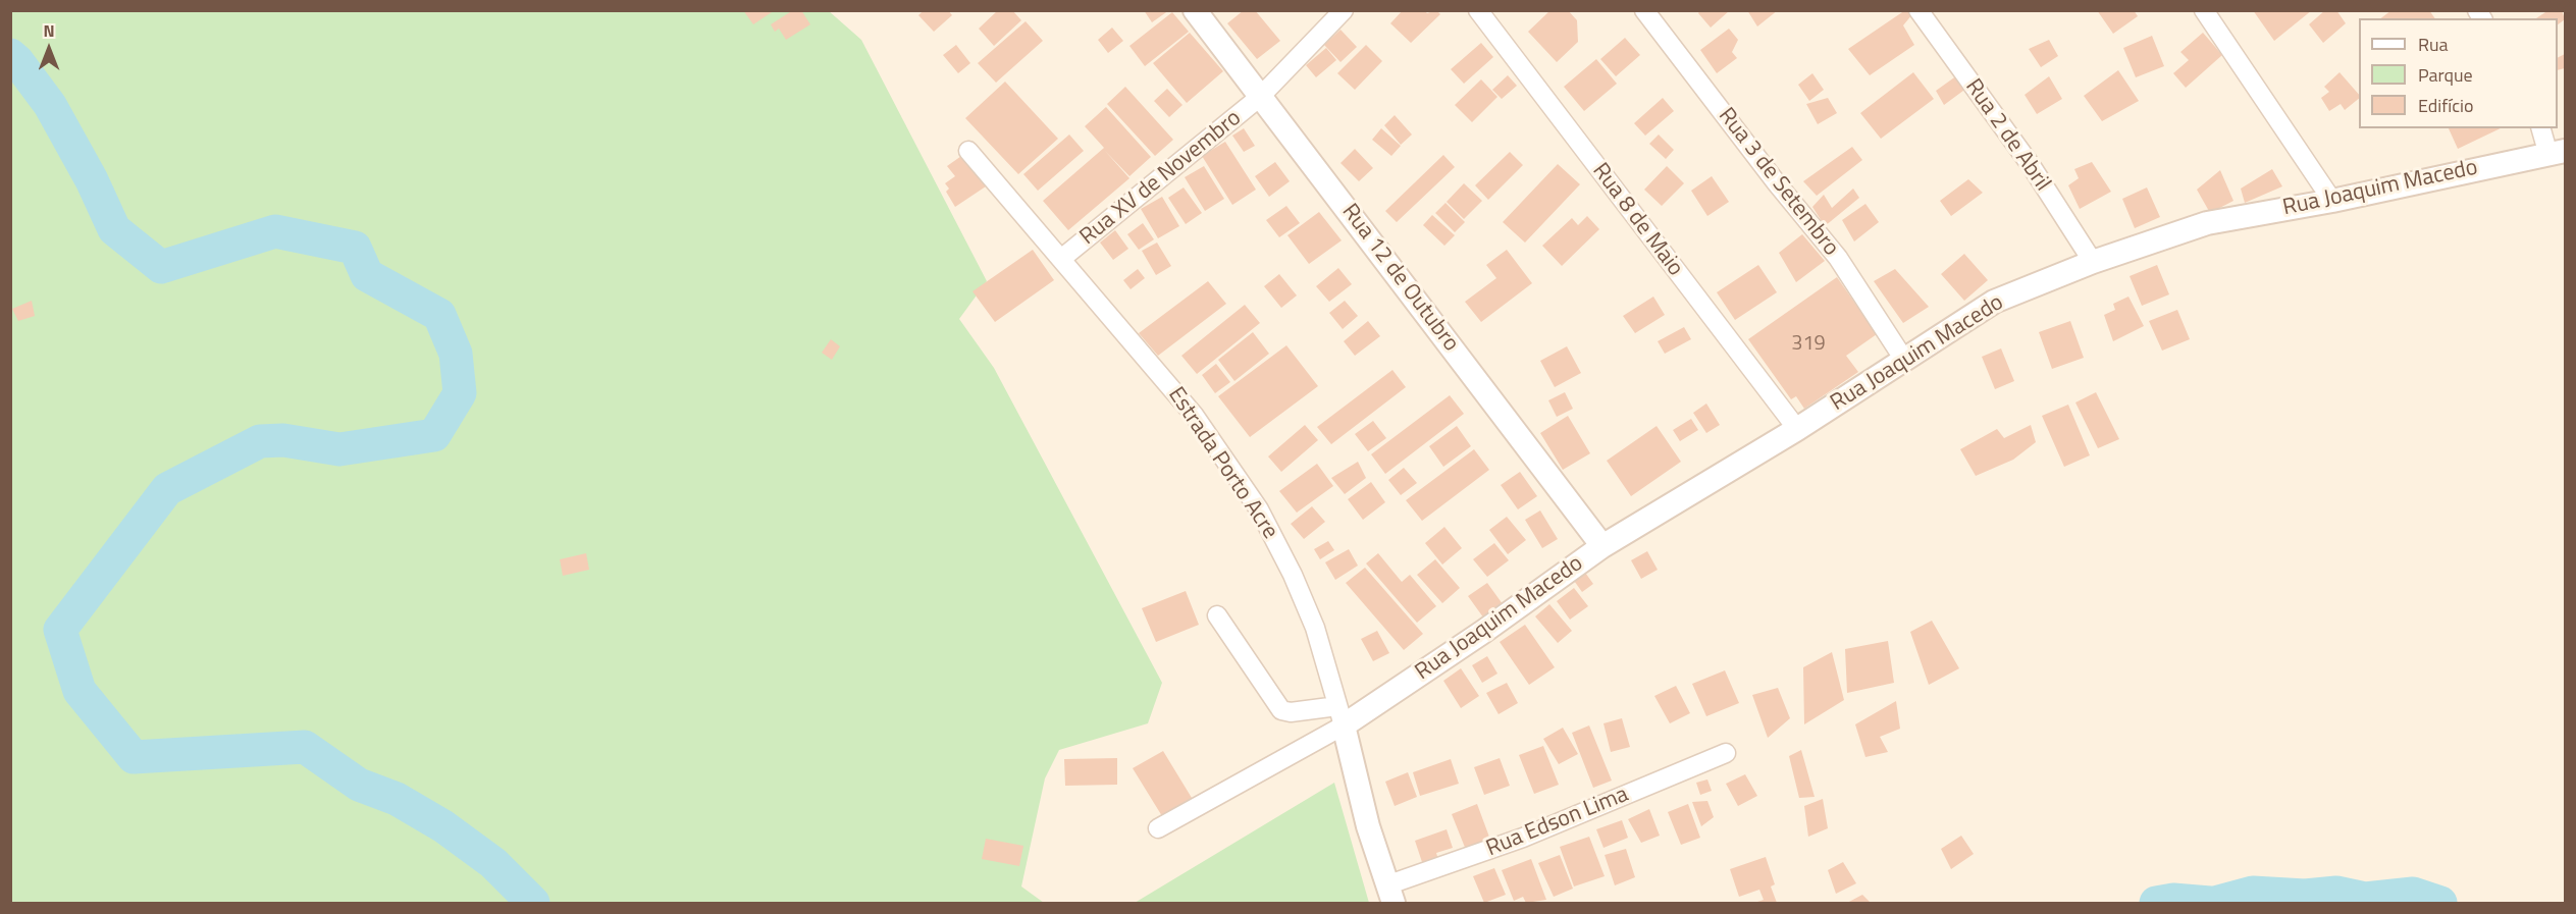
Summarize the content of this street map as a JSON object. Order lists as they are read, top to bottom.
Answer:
{
  "streets": {
    "street": [
      "Rua 2 de Abril",
      "Rua XV de Novembro",
      "Rua 3 de Setembro",
      "Rua Joaquim Macedo",
      "Rua 8 de Maio",
      "Rua 12 de Outubro",
      "Estrada Porto Acre",
      "Rua Edson Lima"
    ]
  },
  "crossings": [
    ["Rua 2 de Abril", "Rua Joaquim Macedo"],
    ["Rua XV de Novembro", "Rua 12 de Outubro"],
    ["Rua XV de Novembro", "Estrada Porto Acre"],
    ["Rua 3 de Setembro", "Rua Joaquim Macedo"],
    ["Rua Joaquim Macedo", "Rua 8 de Maio"],
    ["Rua Joaquim Macedo", "Rua 12 de Outubro"],
    ["Rua Joaquim Macedo", "Estrada Porto Acre"],
    ["Estrada Porto Acre", "Rua Edson Lima"]
  ],
  "house_numbers": ["319"],
  "legend": ["Rua", "Parque", "Edifício"],
  "north": "top"
}
